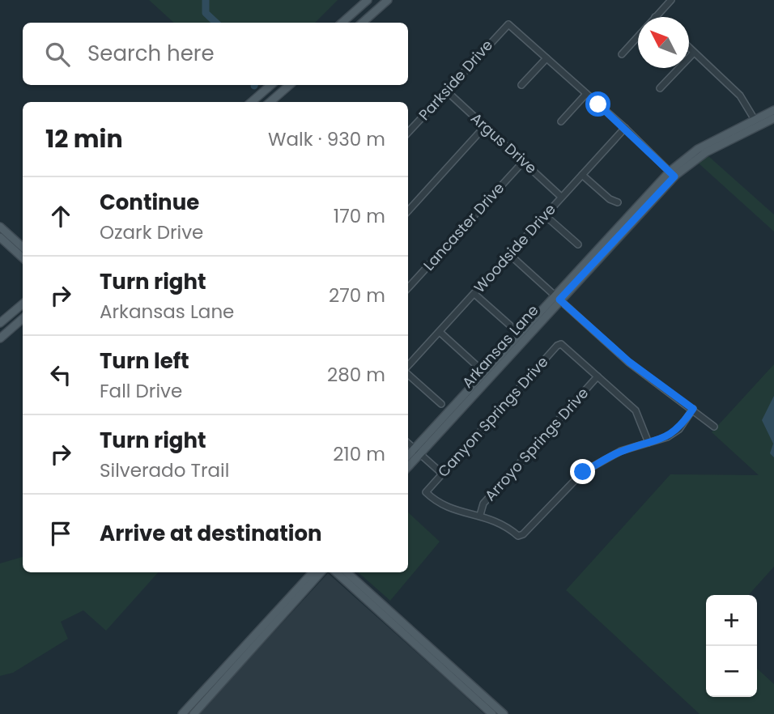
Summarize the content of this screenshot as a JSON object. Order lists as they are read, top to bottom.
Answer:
{
  "streets": {
    "main road": ["Arkansas Lane"],
    "street": [
      "Parkside Drive",
      "Argus Drive",
      "Lancaster Drive",
      "Woodside Drive",
      "Canyon Springs Drive",
      "Arroyo Springs Drive"
    ]
  },
  "crossings": [
    ["Parkside Drive", "Argus Drive"],
    ["Argus Drive", "Lancaster Drive"],
    ["Argus Drive", "Woodside Drive"],
    ["Canyon Springs Drive", "Arroyo Springs Drive"]
  ],
  "north": "top left",
  "page": {
    "search": "Search here",
    "heading": ["12 min", "Walk · 930 m"],
    "list": [
      ["Continue", "Ozark Drive", "170 m"],
      ["Turn right", "Arkansas Lane", "270 m"],
      ["Turn left", "Fall Drive", "280 m"],
      ["Turn right", "Silverado Trail", "210 m"],
      "Arrive at destination"
    ],
    "map_buttons": ["+", "−"]
  }
}
